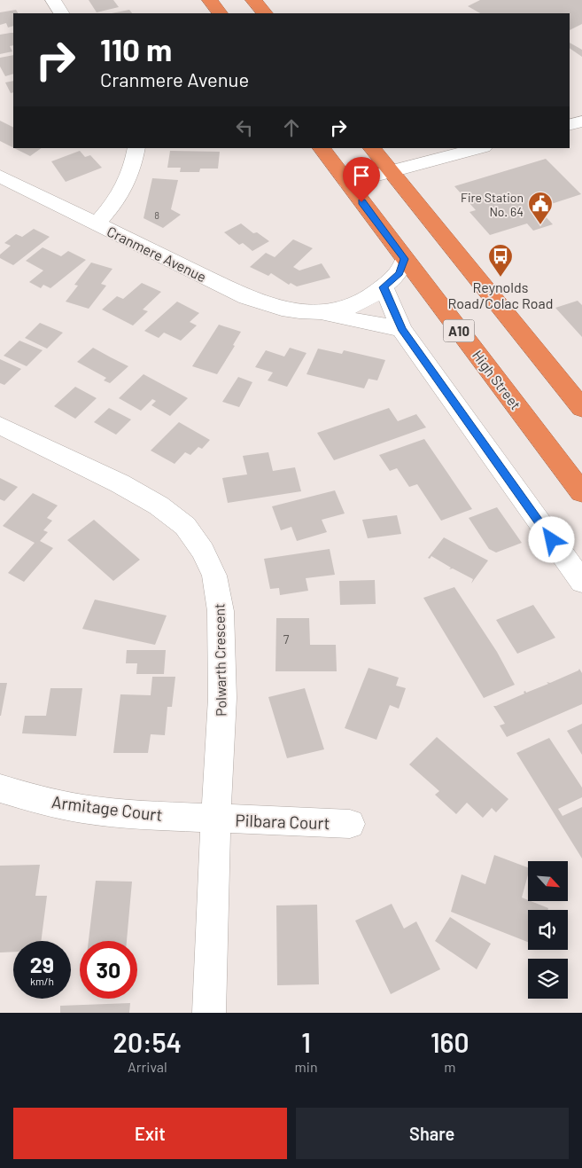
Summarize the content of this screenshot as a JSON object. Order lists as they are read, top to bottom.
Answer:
{
  "streets": {
    "highway": ["A10", "High Street"],
    "street": [
      "Cranmere Avenue",
      "Polwarth Crescent",
      "Armitage Court",
      "Pilbara Court"
    ]
  },
  "crossings": [
    ["Cranmere Avenue", "High Street"],
    ["A10", "High Street"],
    ["Polwarth Crescent", "Armitage Court"],
    ["Polwarth Crescent", "Pilbara Court"],
    ["Armitage Court", "Pilbara Court"]
  ],
  "places": {
    "public building": ["Fire Station No. 64"],
    "bus stop": ["Reynolds Road/Colac Road"]
  },
  "house_numbers": ["8", "7"],
  "north": "bottom right",
  "page": {
    "turn": ["110 m", "Cranmere Avenue"],
    "speed": "29 km/h",
    "limit": "30",
    "eta": [
      "20:54",
      "Arrival",
      "1",
      "min",
      "160",
      "m"
    ],
    "buttons": ["Exit", "Share"]
  }
}
